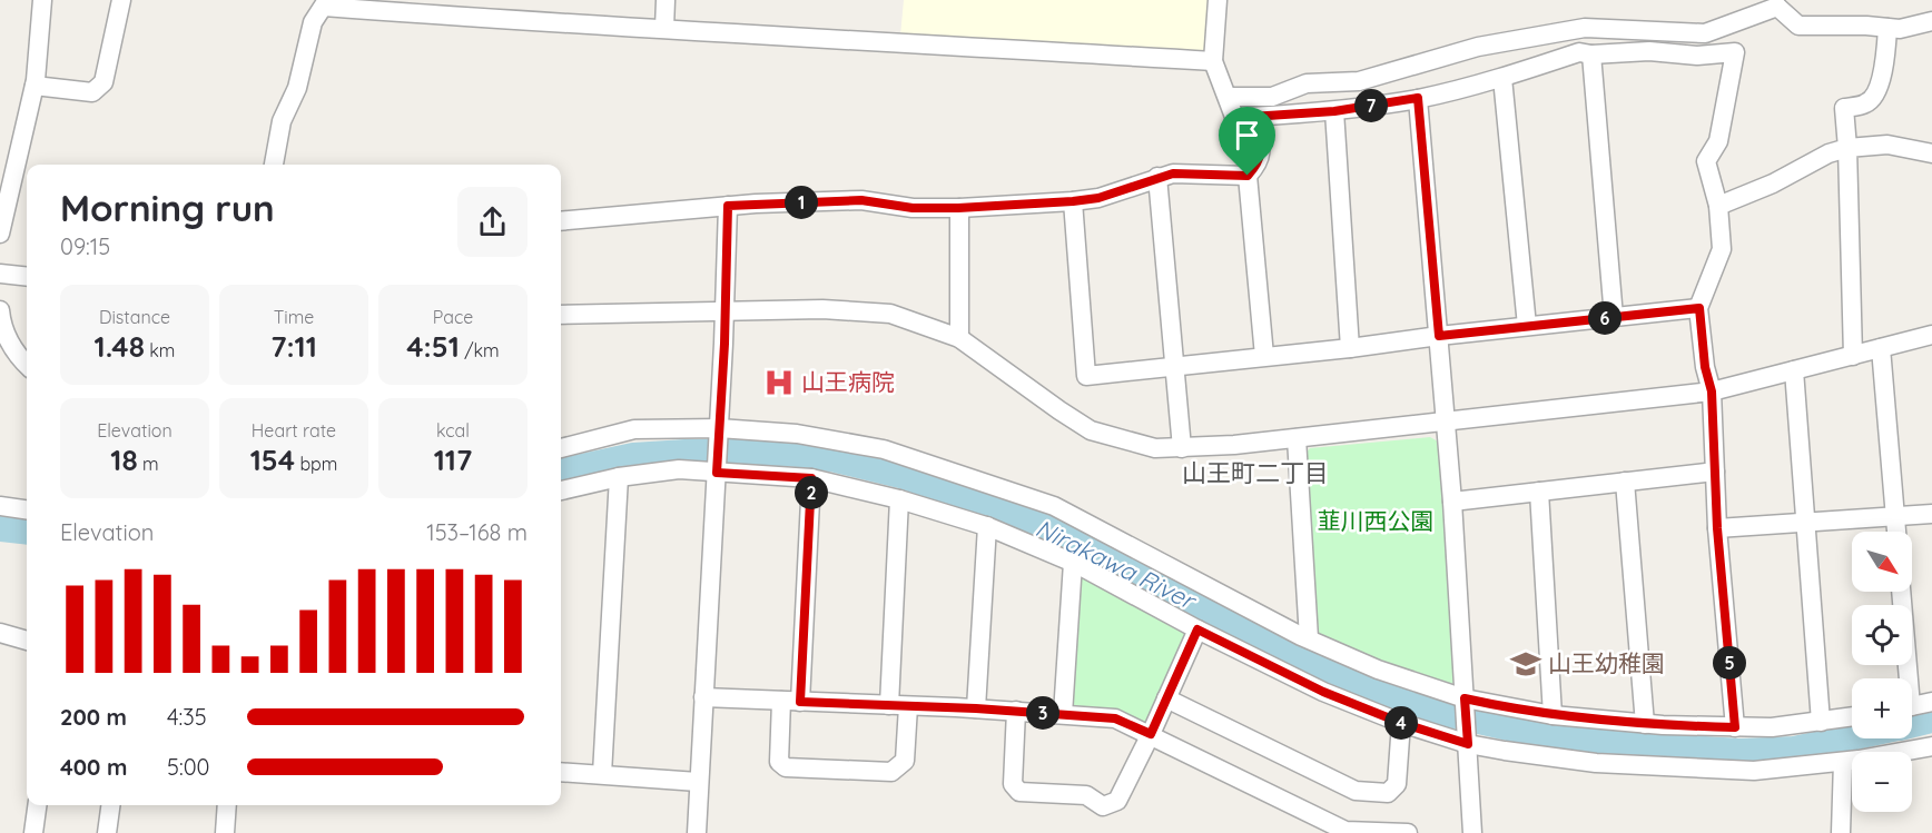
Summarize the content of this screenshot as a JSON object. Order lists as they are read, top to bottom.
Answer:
{
  "districts": ["山王町二丁目"],
  "water": ["Nirakawa River"],
  "parks": ["韮川西公園"],
  "places": {
    "hospital": ["山王病院"],
    "school or university": ["山王幼稚園"]
  },
  "north": "bottom right",
  "page": {
    "pins": [
      "7",
      "1",
      "6",
      "2",
      "5",
      "3",
      "4"
    ],
    "heading": ["Morning run", "09:15"],
    "stats": [
      ["Distance", "1.48 km"],
      ["Time", "7:11"],
      ["Pace", "4:51 /km"],
      ["Elevation", "18 m"],
      ["Heart rate", "154 bpm"],
      ["kcal", "117"]
    ],
    "chart": ["Elevation", "153–168 m"],
    "map_buttons": ["+", "−"],
    "list": [
      {
        "name": "200 m",
        "note": "4:35"
      },
      {
        "name": "400 m",
        "note": "5:00"
      }
    ]
  }
}
